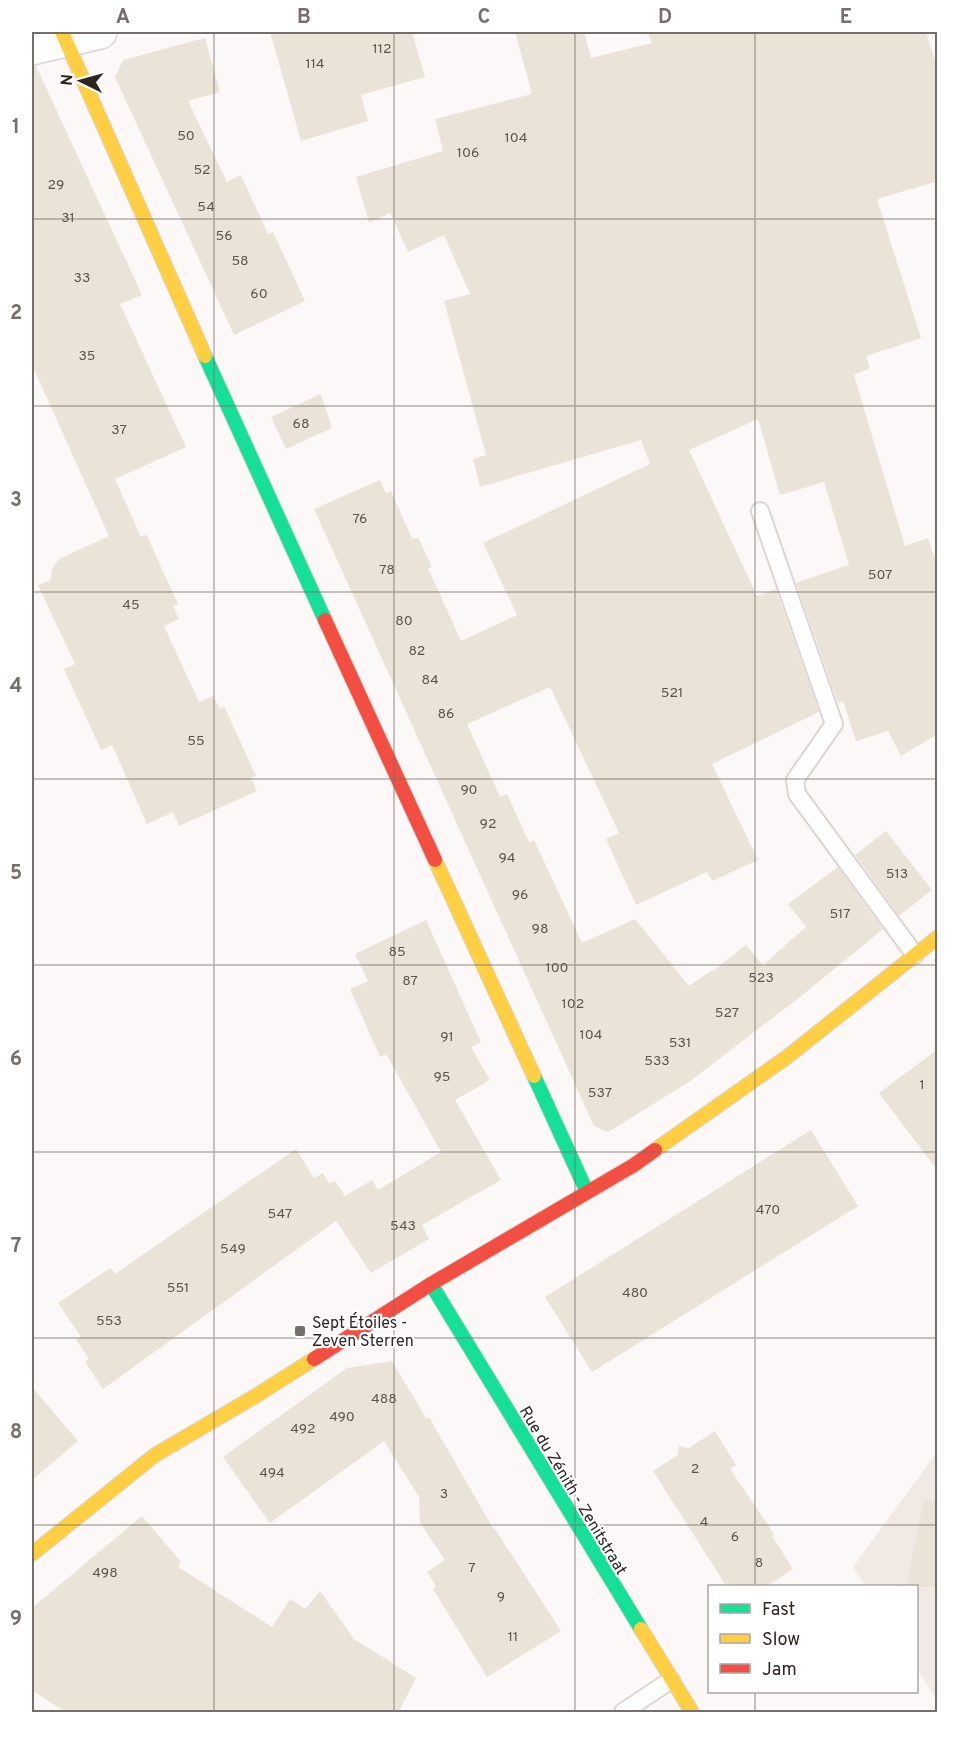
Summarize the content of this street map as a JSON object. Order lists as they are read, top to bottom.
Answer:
{
  "streets": {
    "street": ["Rue du Zénith - Zenitstraat"]
  },
  "places": {
    "transit": ["Sept Étoiles - Zeven Sterren"]
  },
  "house_numbers": [
    "112",
    "114",
    "50",
    "104",
    "106",
    "52",
    "29",
    "54",
    "31",
    "56",
    "58",
    "33",
    "60",
    "35",
    "68",
    "37",
    "76",
    "78",
    "507",
    "45",
    "80",
    "82",
    "84",
    "521",
    "86",
    "55",
    "90",
    "92",
    "94",
    "513",
    "96",
    "517",
    "98",
    "85",
    "100",
    "523",
    "87",
    "102",
    "527",
    "104",
    "91",
    "531",
    "533",
    "95",
    "1",
    "537",
    "470",
    "547",
    "543",
    "549",
    "551",
    "480",
    "553",
    "488",
    "490",
    "492",
    "2",
    "494",
    "3",
    "4",
    "6",
    "8",
    "7",
    "498",
    "9",
    "11"
  ],
  "legend": ["Fast", "Slow", "Jam"],
  "north": "left",
  "grid": {
    "columns": [
      "A",
      "B",
      "C",
      "D",
      "E"
    ],
    "rows": [
      "1",
      "2",
      "3",
      "4",
      "5",
      "6",
      "7",
      "8",
      "9"
    ]
  }
}
